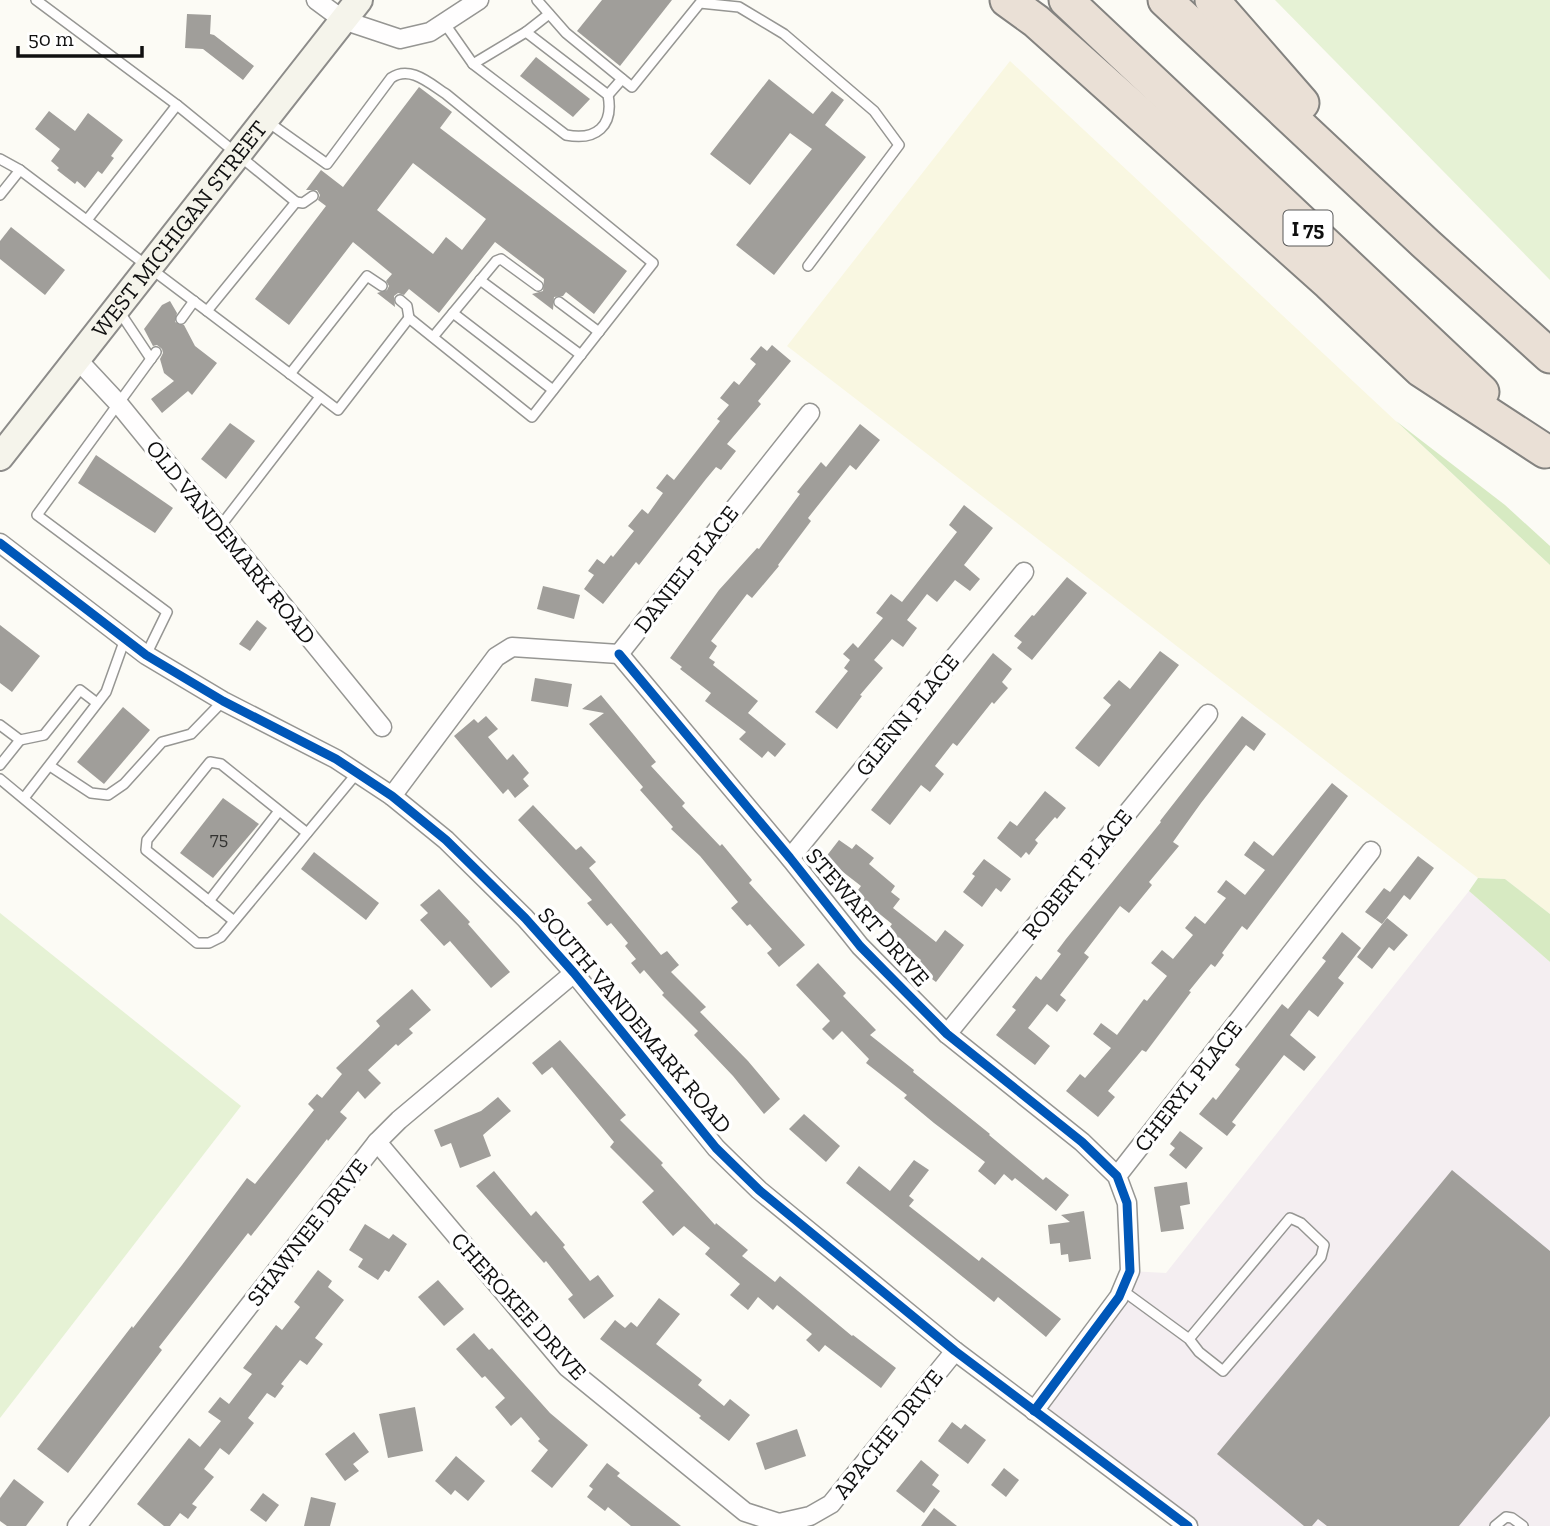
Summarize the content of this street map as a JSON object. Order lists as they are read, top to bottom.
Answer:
{
  "streets": {
    "highway": ["I 75"],
    "main road": ["WEST MICHIGAN STREET"],
    "street": [
      "OLD VANDEMARK ROAD",
      "DANIEL PLACE",
      "GLENN PLACE",
      "ROBERT PLACE",
      "STEWART DRIVE",
      "SOUTH VANDEMARK ROAD",
      "CHERYL PLACE",
      "SHAWNEE DRIVE",
      "CHEROKEE DRIVE",
      "APACHE DRIVE"
    ]
  },
  "crossings": [
    ["WEST MICHIGAN STREET", "OLD VANDEMARK ROAD"],
    ["DANIEL PLACE", "STEWART DRIVE"],
    ["DANIEL PLACE", "SOUTH VANDEMARK ROAD"],
    ["GLENN PLACE", "STEWART DRIVE"],
    ["ROBERT PLACE", "STEWART DRIVE"],
    ["STEWART DRIVE", "CHERYL PLACE"],
    ["SOUTH VANDEMARK ROAD", "SHAWNEE DRIVE"],
    ["SOUTH VANDEMARK ROAD", "APACHE DRIVE"],
    ["SHAWNEE DRIVE", "CHEROKEE DRIVE"],
    ["CHEROKEE DRIVE", "APACHE DRIVE"]
  ],
  "house_numbers": ["75"],
  "scale_bar": "50 m"
}
